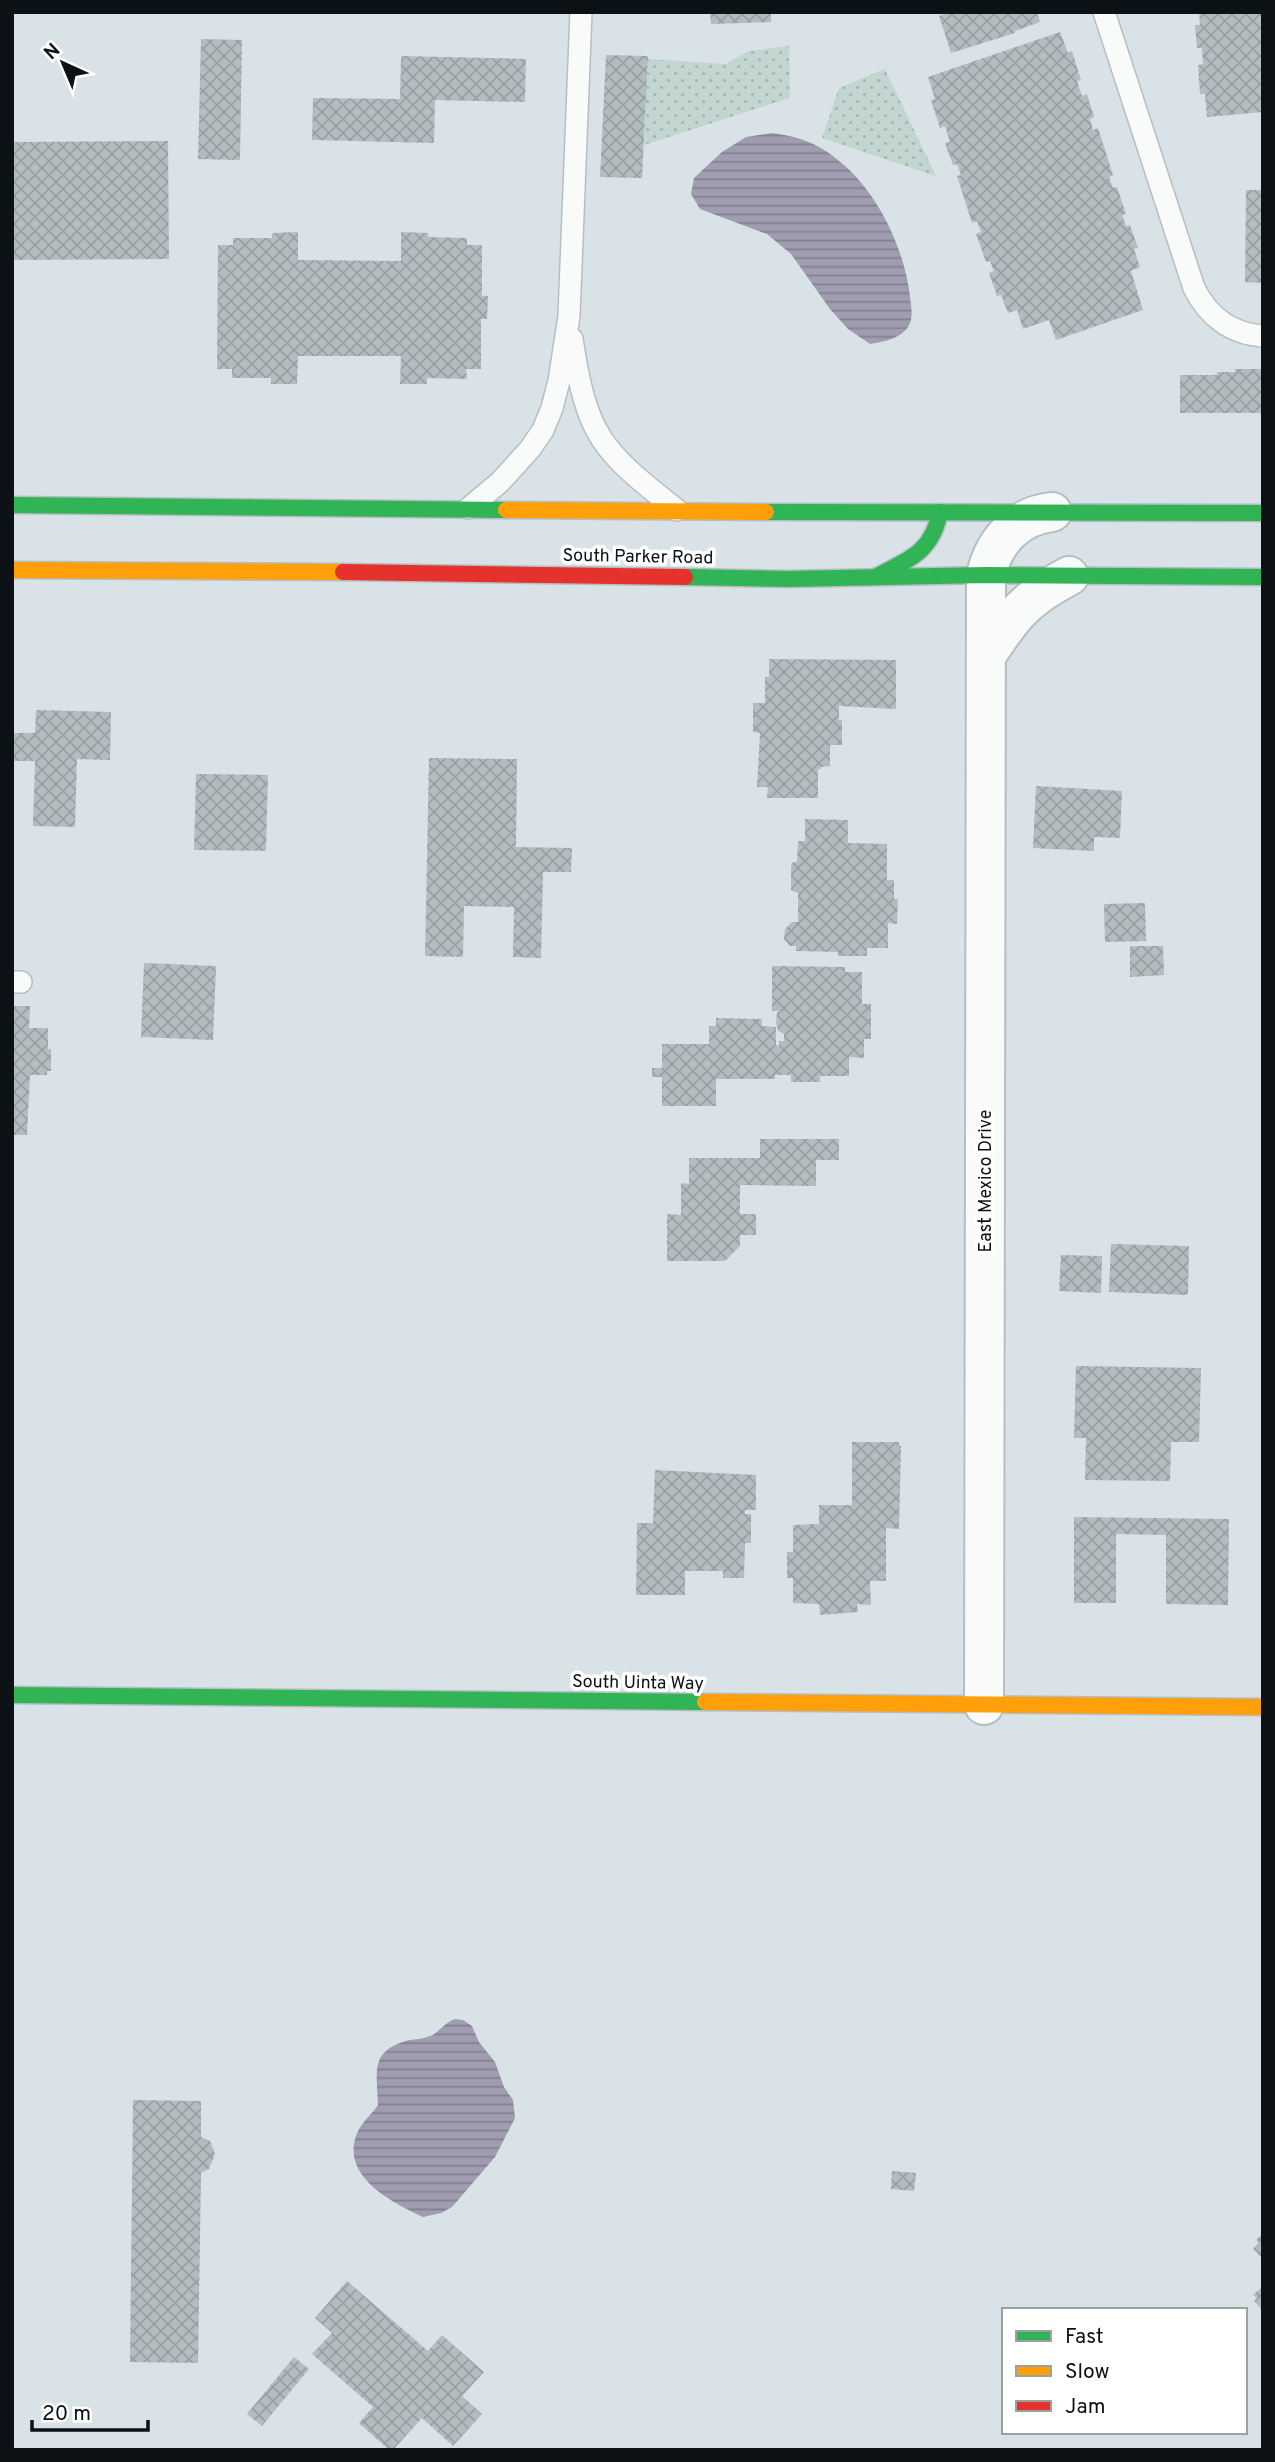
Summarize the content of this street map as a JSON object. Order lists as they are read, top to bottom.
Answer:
{
  "streets": {
    "main road": ["South Parker Road", "South Uinta Way"],
    "street": ["East Mexico Drive"]
  },
  "crossings": [
    ["South Parker Road", "East Mexico Drive"],
    ["East Mexico Drive", "South Uinta Way"]
  ],
  "legend": ["Fast", "Slow", "Jam"],
  "scale_bar": "20 m",
  "north": "top left"
}
